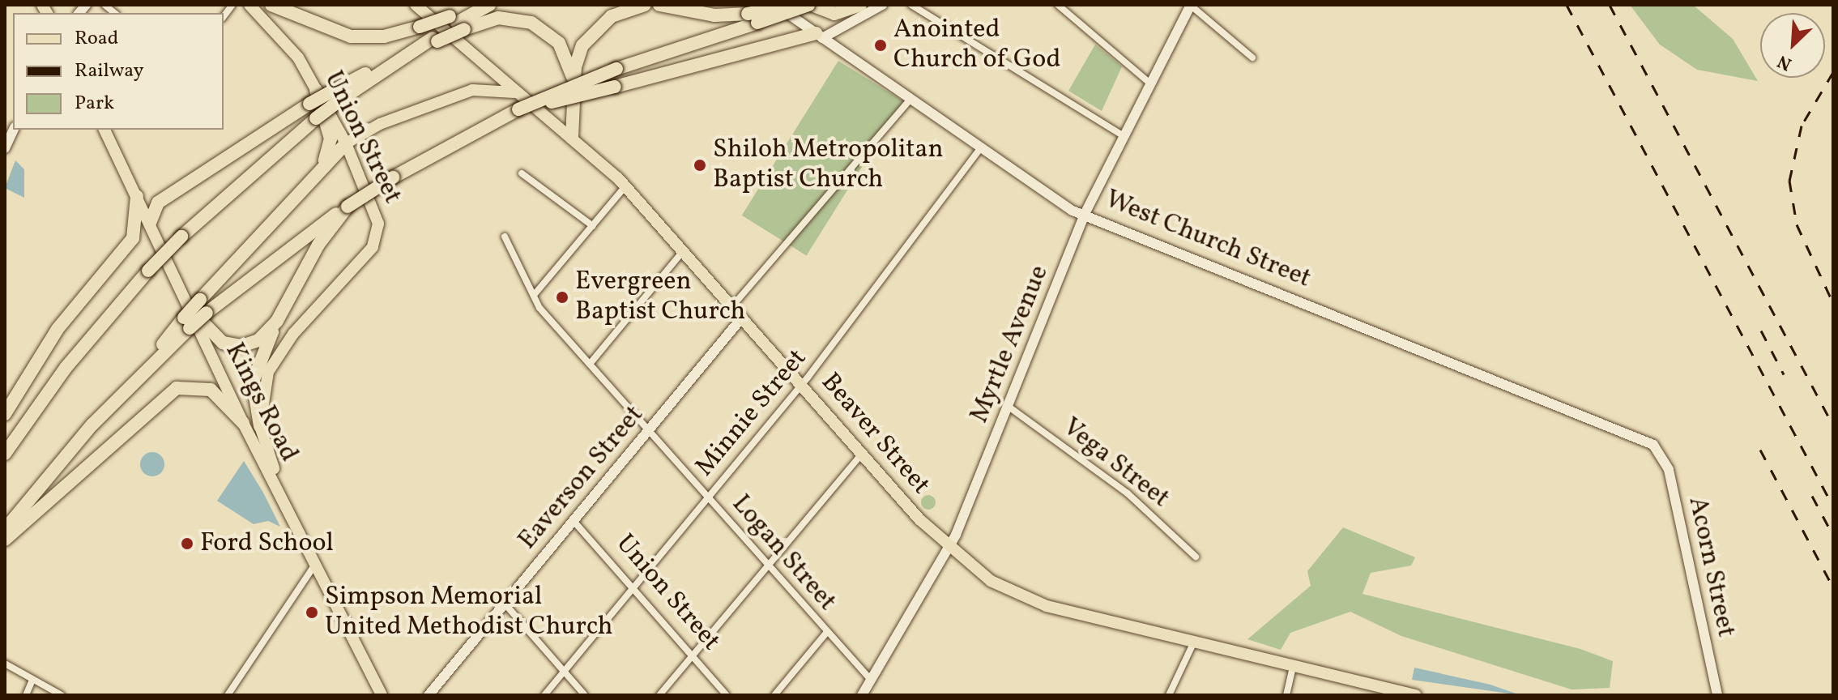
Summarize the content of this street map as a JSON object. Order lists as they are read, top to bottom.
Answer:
{
  "streets": {
    "main road": ["Union Street", "Kings Road", "Beaver Street"],
    "street": [
      "West Church Street",
      "Myrtle Avenue",
      "Minnie Street",
      "Vega Street",
      "Eaverson Street",
      "Logan Street",
      "Acorn Street"
    ]
  },
  "crossings": [
    ["Union Street", "Kings Road"],
    ["Union Street", "Minnie Street"],
    ["Union Street", "Eaverson Street"],
    ["West Church Street", "Myrtle Avenue"],
    ["West Church Street", "Minnie Street"],
    ["West Church Street", "Acorn Street"],
    ["Myrtle Avenue", "Beaver Street"],
    ["Myrtle Avenue", "Vega Street"],
    ["Myrtle Avenue", "Logan Street"],
    ["Minnie Street", "Beaver Street"],
    ["Minnie Street", "Logan Street"],
    ["Beaver Street", "Eaverson Street"],
    ["Eaverson Street", "Logan Street"]
  ],
  "places": [
    "Anointed Church of God",
    "Shiloh Metropolitan Baptist Church",
    "Evergreen Baptist Church",
    "Ford School",
    "Simpson Memorial United Methodist Church"
  ],
  "legend": ["Road", "Railway", "Park"],
  "north": "bottom left"
}
